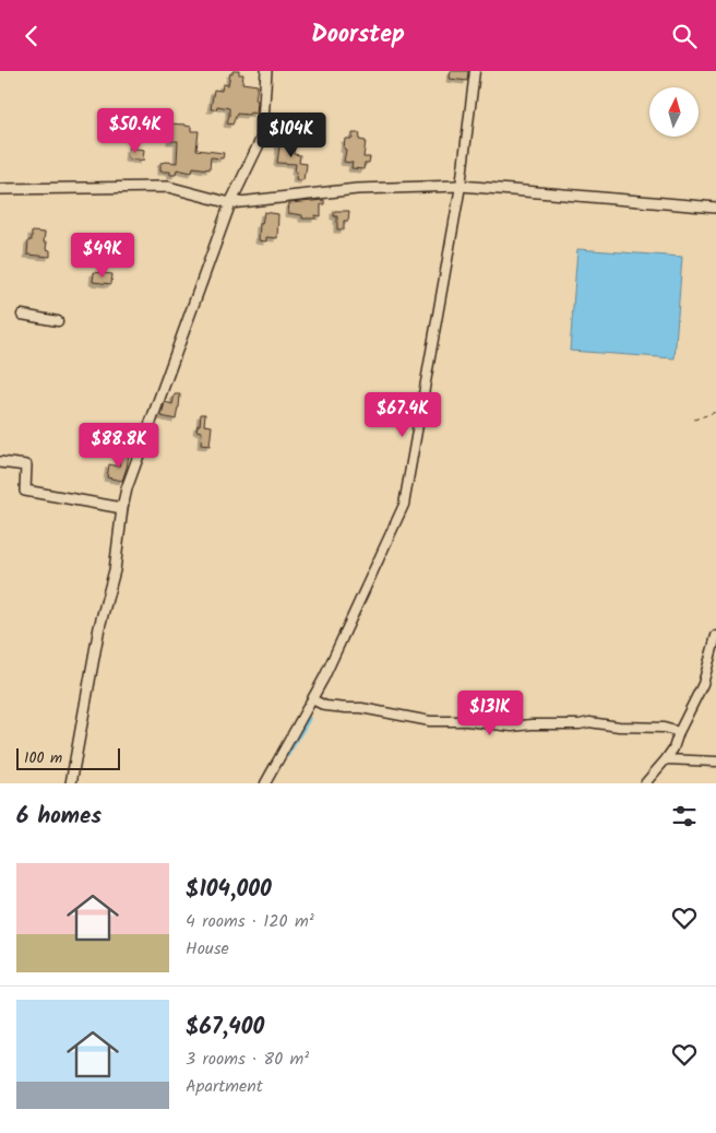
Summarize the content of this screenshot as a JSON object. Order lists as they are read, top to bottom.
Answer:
{
  "scale_bar": "100 m",
  "north": "top",
  "page": {
    "header": "Doorstep",
    "price": [
      "$50.4K",
      "$104K",
      "$49K",
      "$67.4K",
      "$88.8K",
      "$131K"
    ],
    "scale": "100 m",
    "heading": "6 homes",
    "list": [
      {
        "name": "$104,000",
        "note": "4 rooms · 120 m² · House"
      },
      {
        "name": "$67,400",
        "note": "3 rooms · 80 m² · Apartment"
      }
    ]
  }
}
